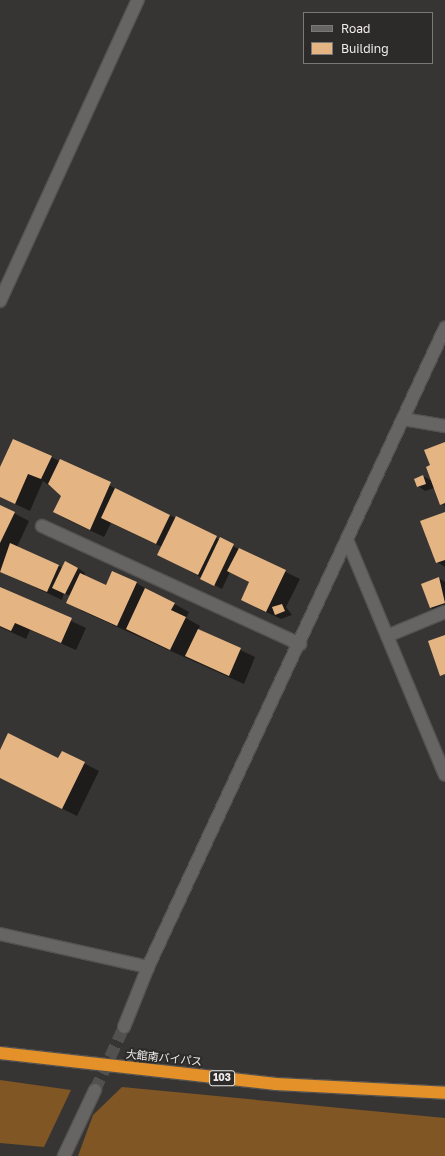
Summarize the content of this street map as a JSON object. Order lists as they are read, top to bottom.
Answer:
{
  "streets": {
    "highway": ["大館南バイパス", "103"]
  },
  "legend": ["Road", "Building"]
}
